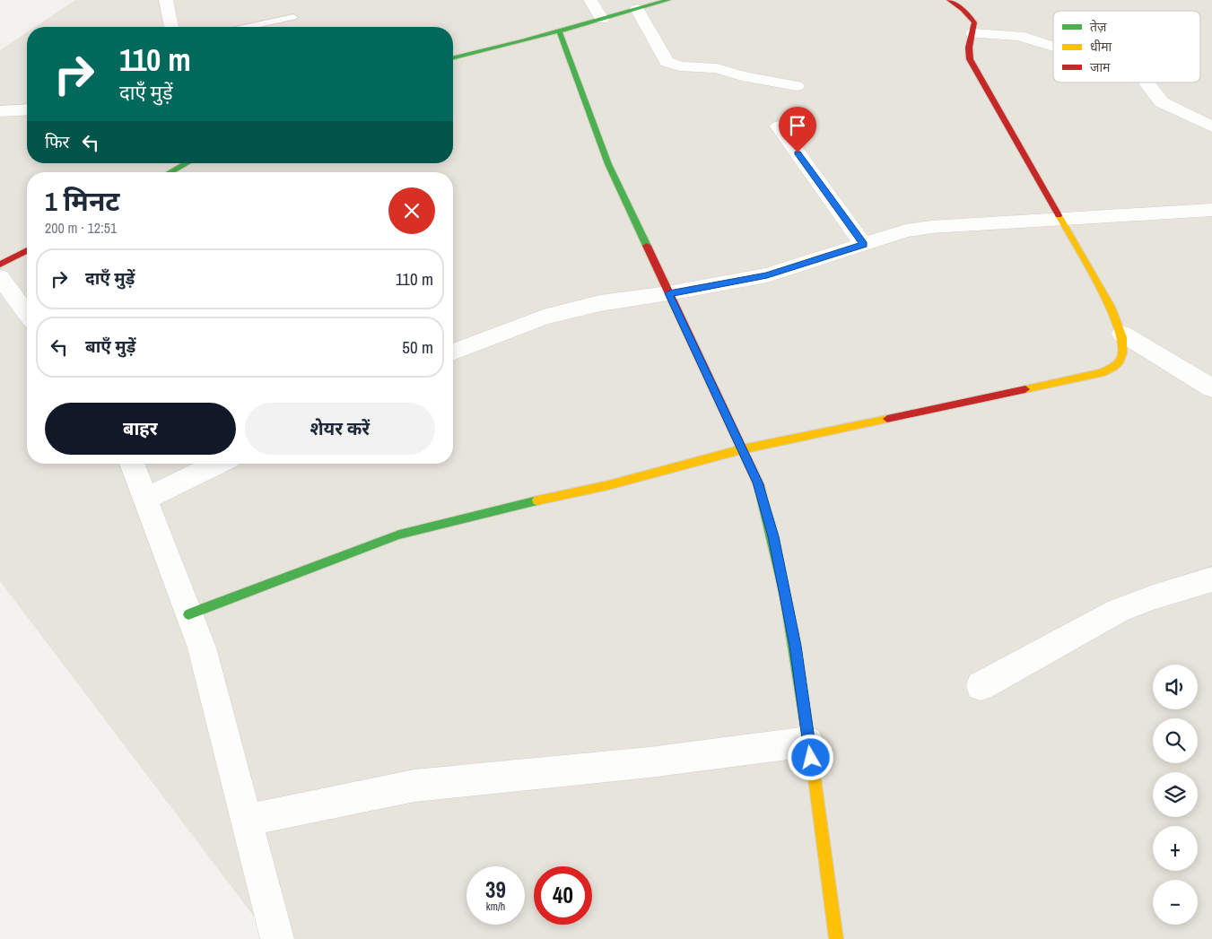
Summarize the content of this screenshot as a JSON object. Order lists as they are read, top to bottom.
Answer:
{
  "legend": ["तेज़", "धीमा", "जाम"],
  "page": {
    "turn": ["110 m", "दाएँ मुड़ें"],
    "then": "फिर",
    "heading": ["1 मिनट", "200 m · 12:51"],
    "list": [
      {
        "name": "दाएँ मुड़ें",
        "value": "110 m"
      },
      {
        "name": "बाएँ मुड़ें",
        "value": "50 m"
      }
    ],
    "buttons": ["बाहर", "शेयर करें"],
    "map_buttons": ["+", "−"],
    "speed": "39 km/h",
    "limit": "40"
  }
}
